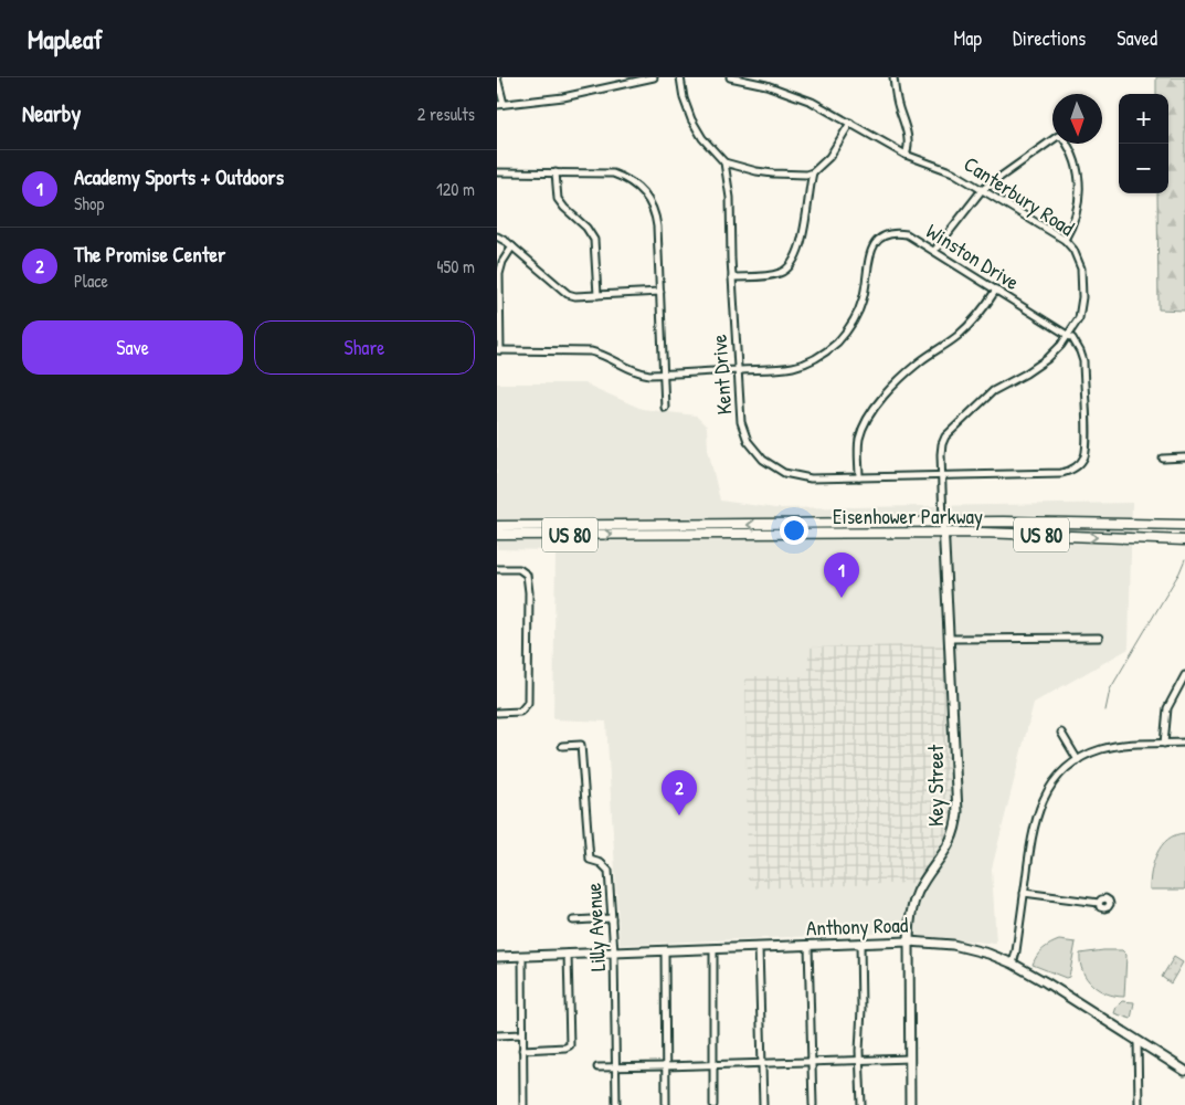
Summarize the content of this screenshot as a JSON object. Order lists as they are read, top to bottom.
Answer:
{
  "streets": {
    "main road": ["Eisenhower Parkway", "US 80"],
    "street": [
      "Canterbury Road",
      "Winston Drive",
      "Kent Drive",
      "Key Street",
      "Anthony Road",
      "Lilly Avenue"
    ]
  },
  "crossings": [
    ["Canterbury Road", "Winston Drive"],
    ["Canterbury Road", "Kent Drive"],
    ["Canterbury Road", "Eisenhower Parkway"],
    ["Canterbury Road", "Key Street"],
    ["Winston Drive", "Kent Drive"],
    ["Eisenhower Parkway", "Key Street"],
    ["Key Street", "Anthony Road"],
    ["Anthony Road", "Lilly Avenue"]
  ],
  "north": "bottom",
  "page": {
    "header": "Mapleaf",
    "nav": ["Map", "Directions", "Saved"],
    "heading": ["Nearby", "2 results"],
    "map_buttons": ["+", "−"],
    "list": [
      {
        "mark": "1",
        "name": "Academy Sports + Outdoors",
        "note": "Shop",
        "value": "120 m"
      },
      {
        "mark": "2",
        "name": "The Promise Center",
        "note": "Place",
        "value": "450 m"
      }
    ],
    "buttons": ["Save", "Share"],
    "pins": ["1", "2"]
  }
}
